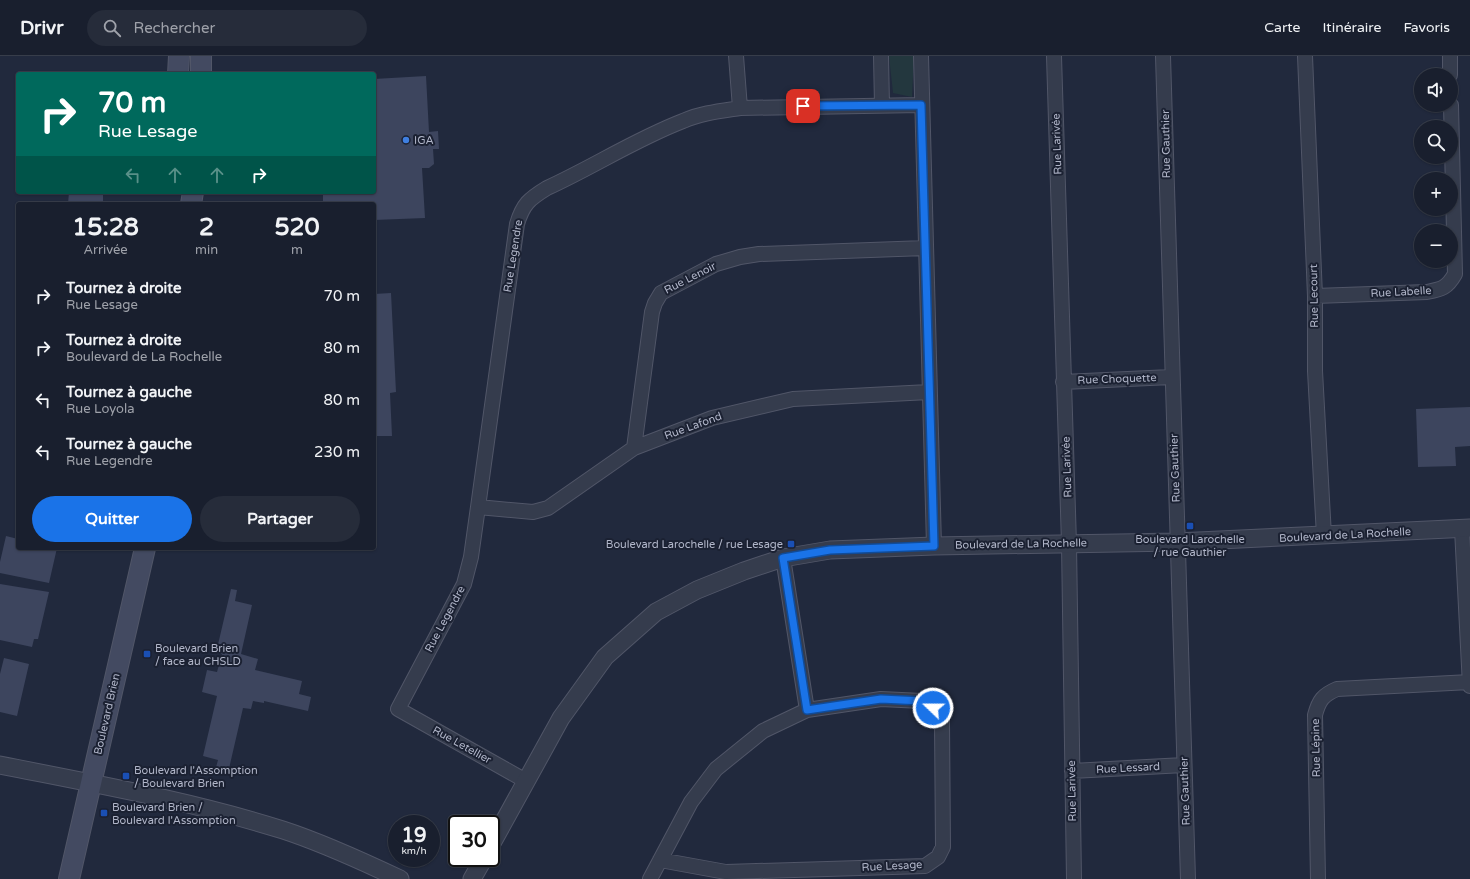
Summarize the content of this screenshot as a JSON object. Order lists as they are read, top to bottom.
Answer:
{
  "streets": {
    "main road": ["Boulevard Brien"],
    "street": [
      "Rue Larivée",
      "Rue Gauthier",
      "Rue Legendre",
      "Rue Lenoir",
      "Rue Labelle",
      "Rue Lecourt",
      "Rue Choquette",
      "Rue Lafond",
      "Boulevard de La Rochelle",
      "Rue Letellier",
      "Rue Lépine",
      "Rue Lessard",
      "Rue Lesage"
    ]
  },
  "crossings": [
    ["Rue Larivée", "Rue Choquette"],
    ["Rue Larivée", "Boulevard de La Rochelle"],
    ["Rue Larivée", "Rue Lessard"],
    ["Rue Gauthier", "Rue Choquette"],
    ["Rue Gauthier", "Boulevard de La Rochelle"],
    ["Rue Gauthier", "Rue Lessard"],
    ["Rue Legendre", "Rue Lafond"],
    ["Rue Legendre", "Rue Letellier"],
    ["Rue Lenoir", "Rue Lafond"],
    ["Rue Labelle", "Rue Lecourt"],
    ["Rue Lecourt", "Boulevard de La Rochelle"],
    ["Boulevard de La Rochelle", "Rue Letellier"]
  ],
  "places": {
    "other": ["IGA"],
    "transit": [
      "Boulevard Larochelle / rue Gauthier",
      "Boulevard Larochelle / rue Lesage",
      "Boulevard Brien / face au CHSLD",
      "Boulevard l'Assomption / Boulevard Brien",
      "Boulevard Brien / Boulevard l'Assomption"
    ]
  },
  "page": {
    "header": "Drivr",
    "search": "Rechercher",
    "nav": ["Carte", "Itinéraire", "Favoris"],
    "map_buttons": ["+", "−"],
    "turn": ["70 m", "Rue Lesage"],
    "eta": [
      "15:28",
      "Arrivée",
      "2",
      "min",
      "520",
      "m"
    ],
    "list": [
      {
        "name": "Tournez à droite",
        "note": "Rue Lesage",
        "value": "70 m"
      },
      {
        "name": "Tournez à droite",
        "note": "Boulevard de La Rochelle",
        "value": "80 m"
      },
      {
        "name": "Tournez à gauche",
        "note": "Rue Loyola",
        "value": "80 m"
      },
      {
        "name": "Tournez à gauche",
        "note": "Rue Legendre",
        "value": "230 m"
      }
    ],
    "buttons": ["Quitter", "Partager"],
    "speed": "19 km/h",
    "limit": "30"
  }
}
